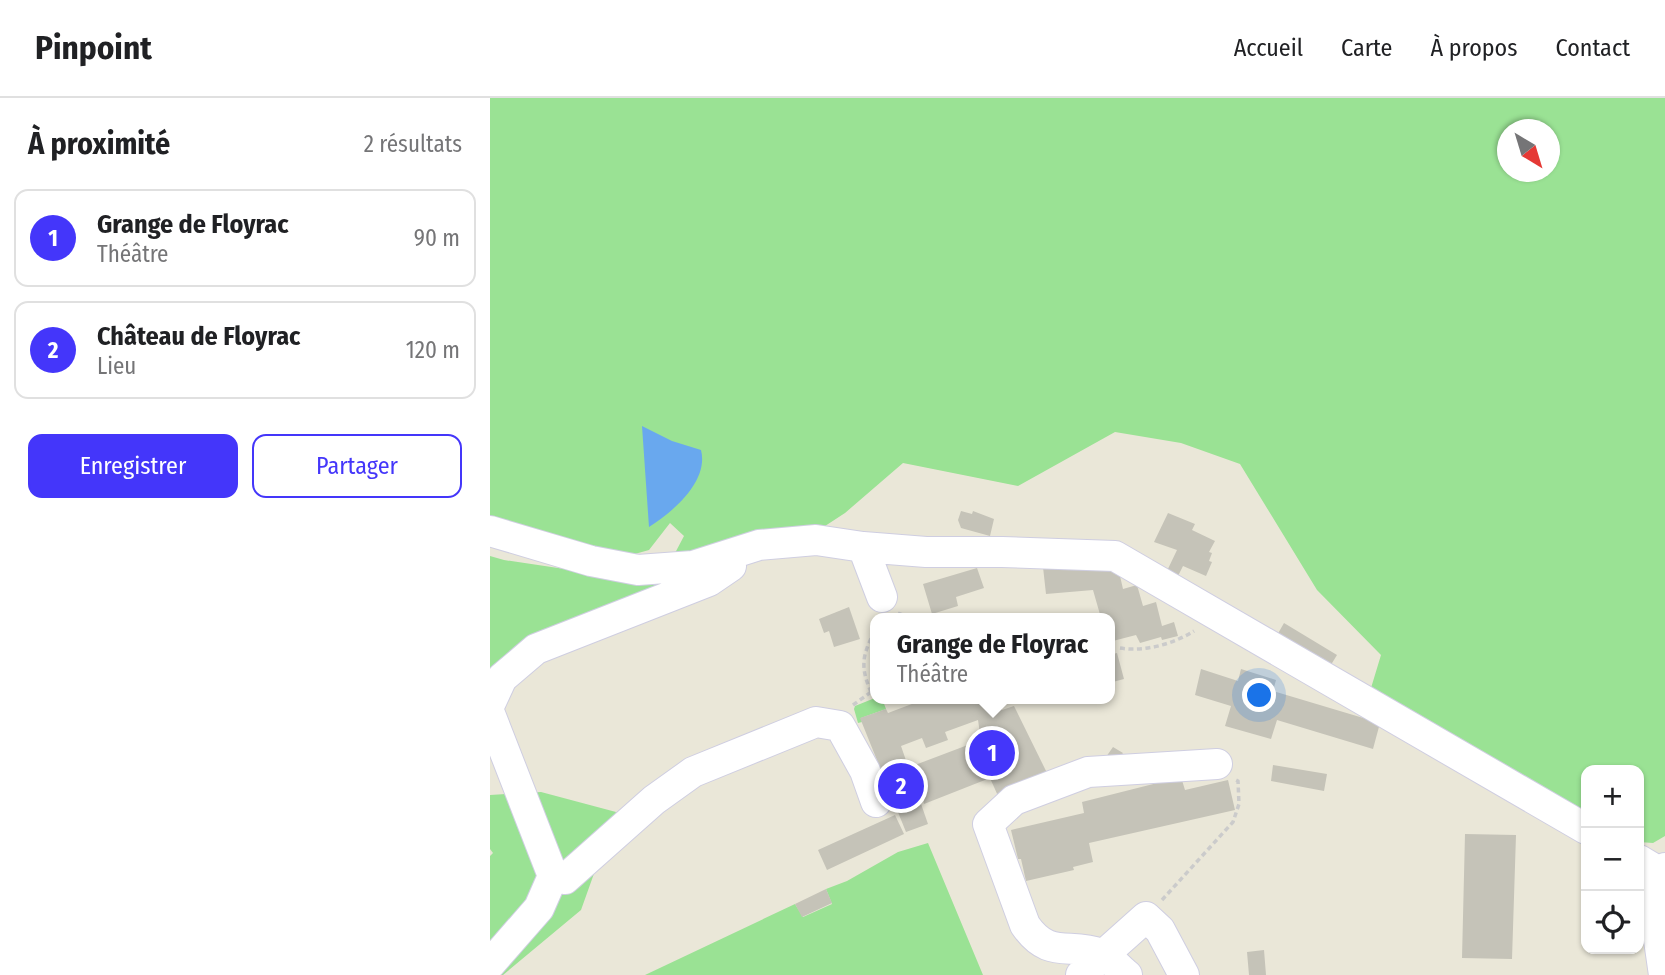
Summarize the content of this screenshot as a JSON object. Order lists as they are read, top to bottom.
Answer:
{
  "north": "bottom right",
  "page": {
    "header": "Pinpoint",
    "nav": [
      "Accueil",
      "Carte",
      "À propos",
      "Contact"
    ],
    "heading": ["À proximité", "2 résultats"],
    "list": [
      {
        "mark": "1",
        "name": "Grange de Floyrac",
        "note": "Théâtre",
        "value": "90 m"
      },
      {
        "mark": "2",
        "name": "Château de Floyrac",
        "note": "Lieu",
        "value": "120 m"
      }
    ],
    "buttons": ["Enregistrer", "Partager"],
    "popup": ["Grange de Floyrac", "Théâtre"],
    "pins": ["1", "2"],
    "map_buttons": ["+", "−"]
  }
}
